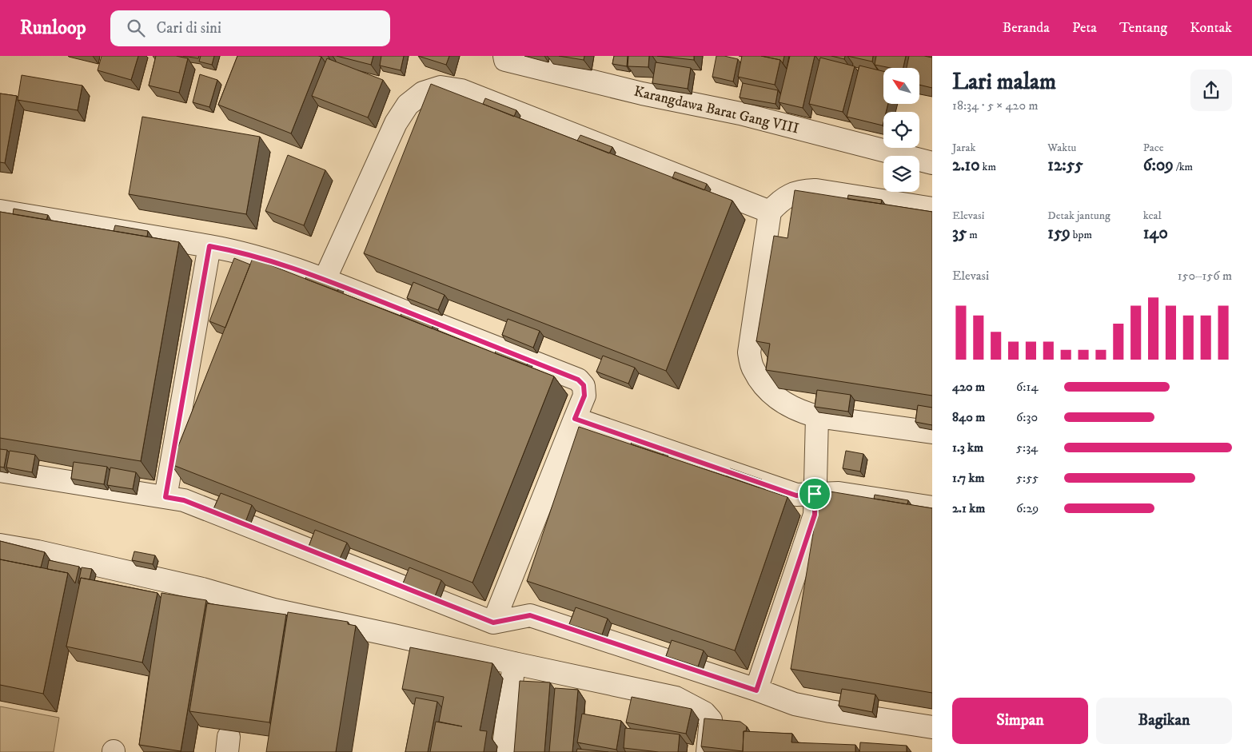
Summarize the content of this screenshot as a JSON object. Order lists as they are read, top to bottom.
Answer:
{
  "streets": {
    "street": ["Karangdawa Barat Gang VIII"]
  },
  "north": "top left",
  "page": {
    "header": "Runloop",
    "search": "Cari di sini",
    "nav": [
      "Beranda",
      "Peta",
      "Tentang",
      "Kontak"
    ],
    "heading": ["Lari malam", "18:34 · 5 × 420 m"],
    "stats": [
      ["Jarak", "2.10 km"],
      ["Waktu", "12:55"],
      ["Pace", "6:09 /km"],
      ["Elevasi", "35 m"],
      ["Detak jantung", "159 bpm"],
      ["kcal", "140"]
    ],
    "chart": ["Elevasi", "150–156 m"],
    "list": [
      {
        "name": "420 m",
        "note": "6:14"
      },
      {
        "name": "840 m",
        "note": "6:30"
      },
      {
        "name": "1.3 km",
        "note": "5:34"
      },
      {
        "name": "1.7 km",
        "note": "5:55"
      },
      {
        "name": "2.1 km",
        "note": "6:29"
      }
    ],
    "buttons": ["Simpan", "Bagikan"]
  }
}
